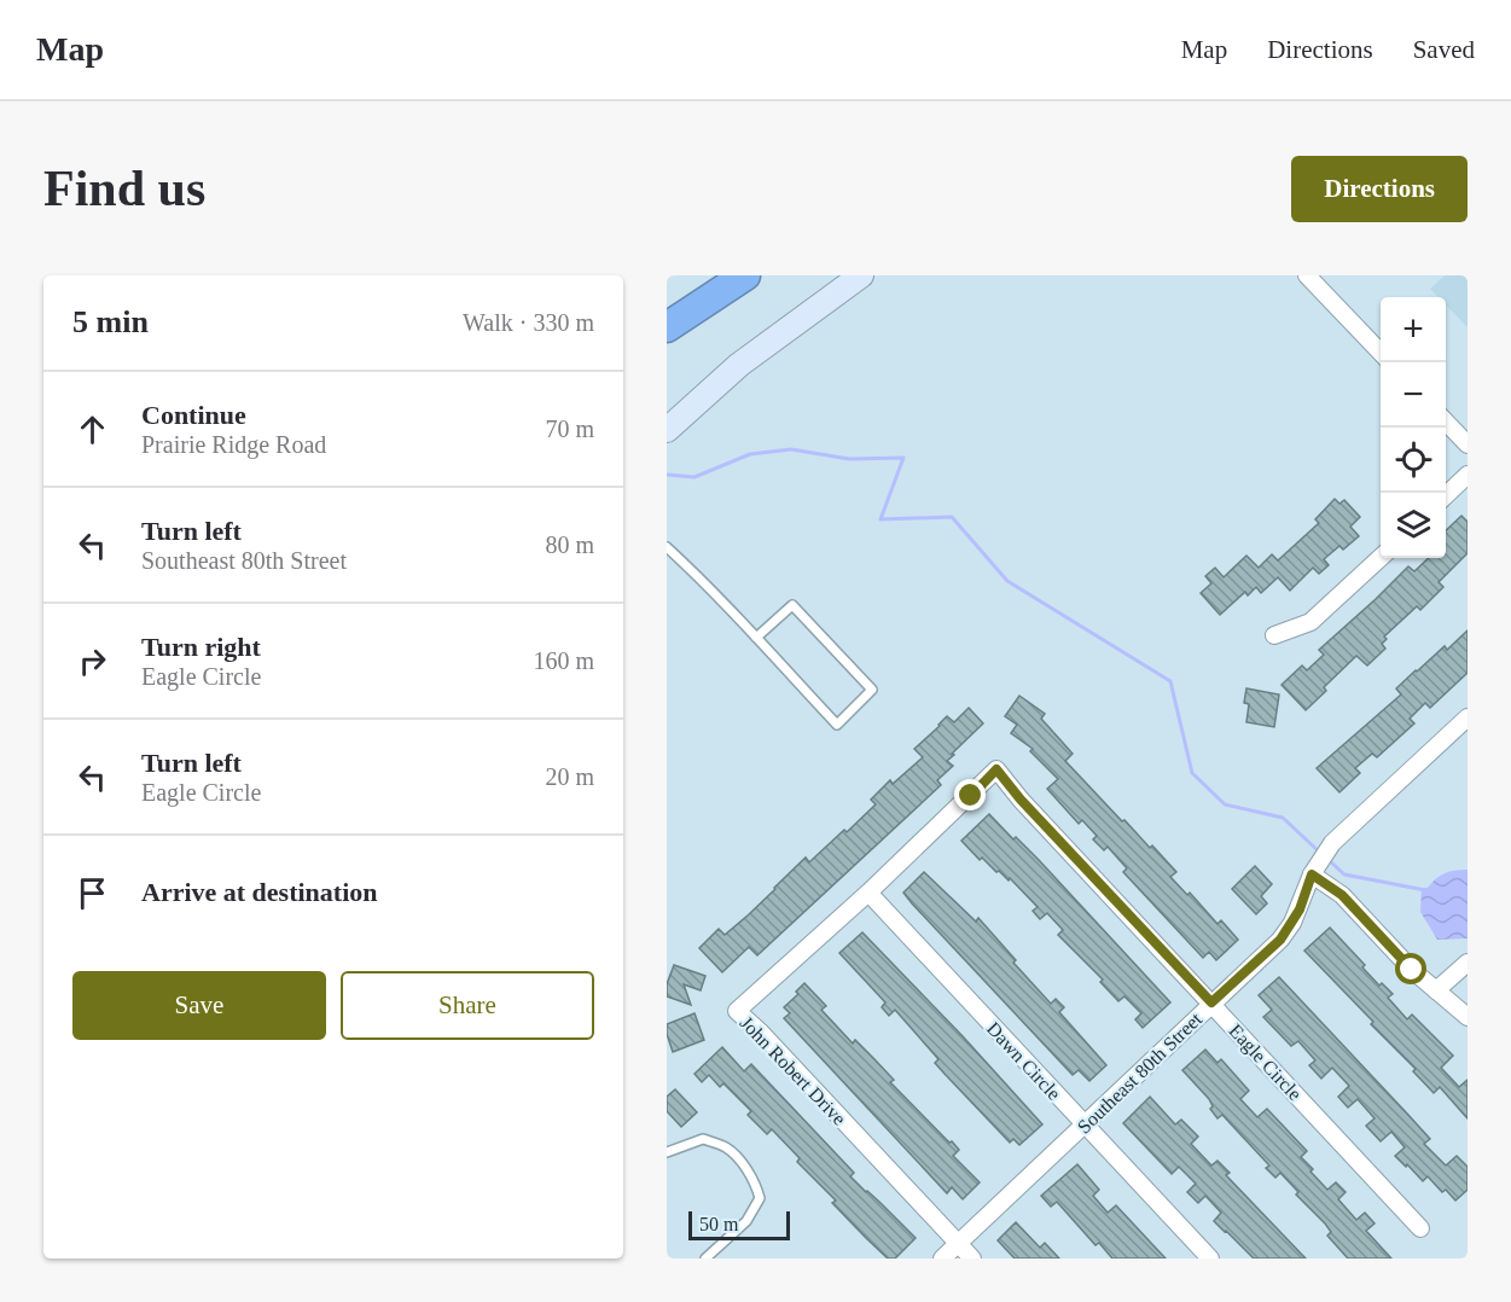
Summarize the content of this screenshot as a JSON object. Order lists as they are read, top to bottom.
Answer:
{
  "streets": {
    "street": [
      "Dawn Circle",
      "Eagle Circle",
      "John Robert Drive",
      "Southeast 80th Street"
    ]
  },
  "crossings": [
    ["Dawn Circle", "Eagle Circle"],
    ["Dawn Circle", "John Robert Drive"],
    ["Dawn Circle", "Southeast 80th Street"],
    ["Eagle Circle", "John Robert Drive"],
    ["Eagle Circle", "Southeast 80th Street"],
    ["John Robert Drive", "Southeast 80th Street"]
  ],
  "scale_bar": "50 m",
  "page": {
    "header": "Map",
    "nav": ["Map", "Directions", "Saved"],
    "buttons": [
      "Directions",
      ["Save", "Share"]
    ],
    "title": "Find us",
    "heading": ["5 min", "Walk · 330 m"],
    "map_buttons": ["+", "−"],
    "list": [
      ["Continue", "Prairie Ridge Road", "70 m"],
      ["Turn left", "Southeast 80th Street", "80 m"],
      ["Turn right", "Eagle Circle", "160 m"],
      ["Turn left", "Eagle Circle", "20 m"],
      "Arrive at destination"
    ],
    "scale": "50 m"
  }
}
